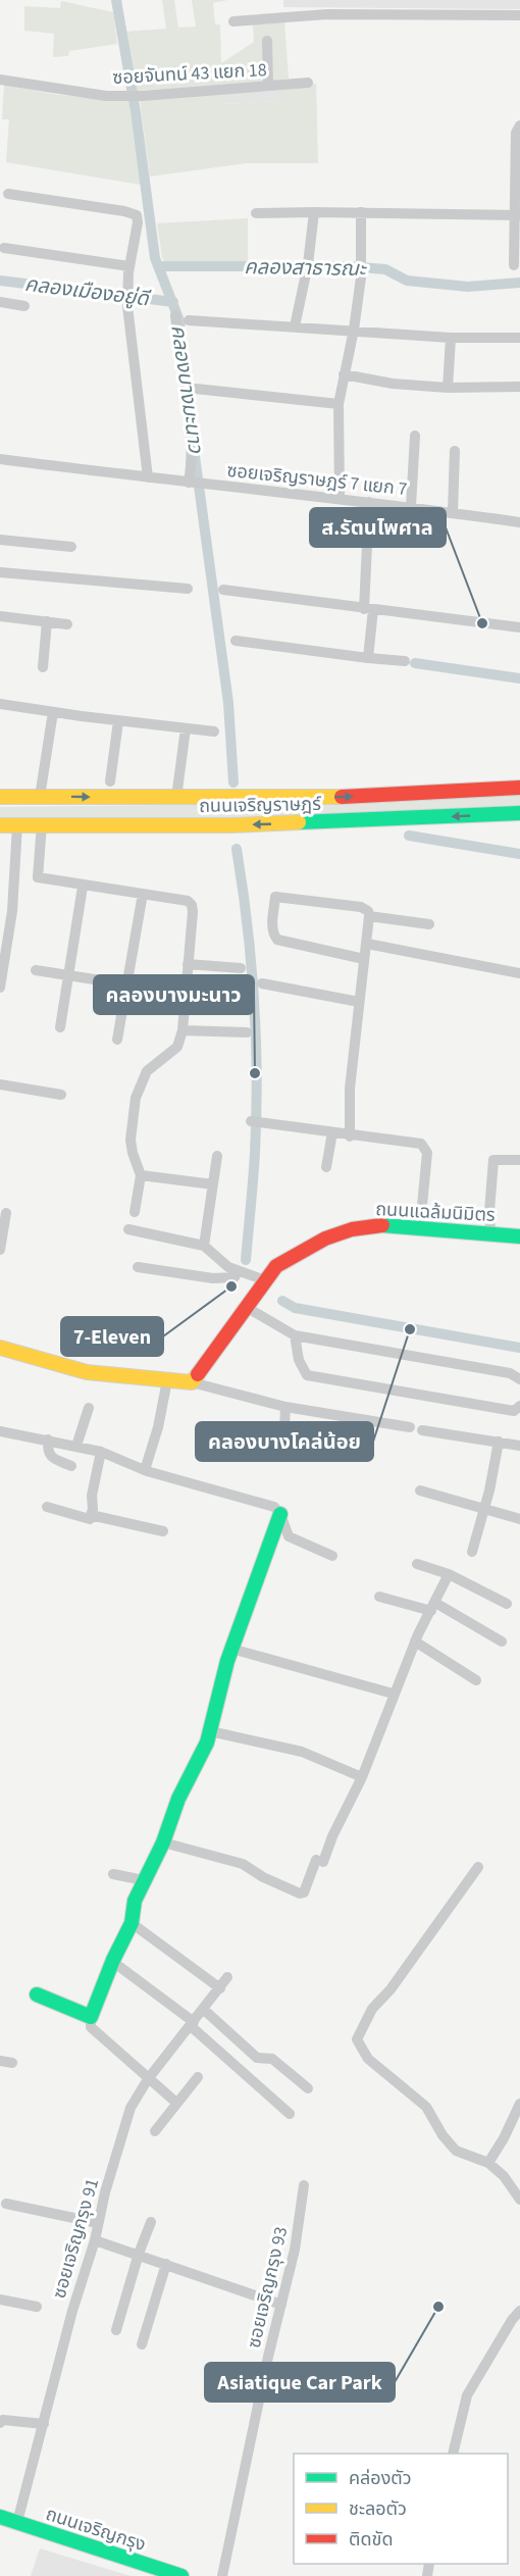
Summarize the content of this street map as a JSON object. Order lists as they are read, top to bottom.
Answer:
{
  "streets": {
    "main road": ["ถนนเจริญราษฎร์", "ถนนแฉล้มนิมิตร", "ถนนเจริญกรุง"],
    "street": [
      "ซอยจันทน์ 43 แยก 18",
      "ซอยเจริญราษฎร์ 7 แยก 7",
      "ซอยเจริญกรุง 91",
      "ซอยเจริญกรุง 93"
    ]
  },
  "crossings": [
    ["ซอยเจริญกรุง 91", "ถนนเจริญกรุง"]
  ],
  "water": ["คลองสาธารณะ", "คลองเมืองอยู่ดี", "คลองบางมะนาว"],
  "places": [
    "ส.รัตนไพศาล",
    "คลองบางมะนาว",
    "7-Eleven",
    "คลองบางโคล่น้อย",
    "Asiatique Car Park"
  ],
  "legend": ["คล่องตัว", "ชะลอตัว", "ติดขัด"]
}
